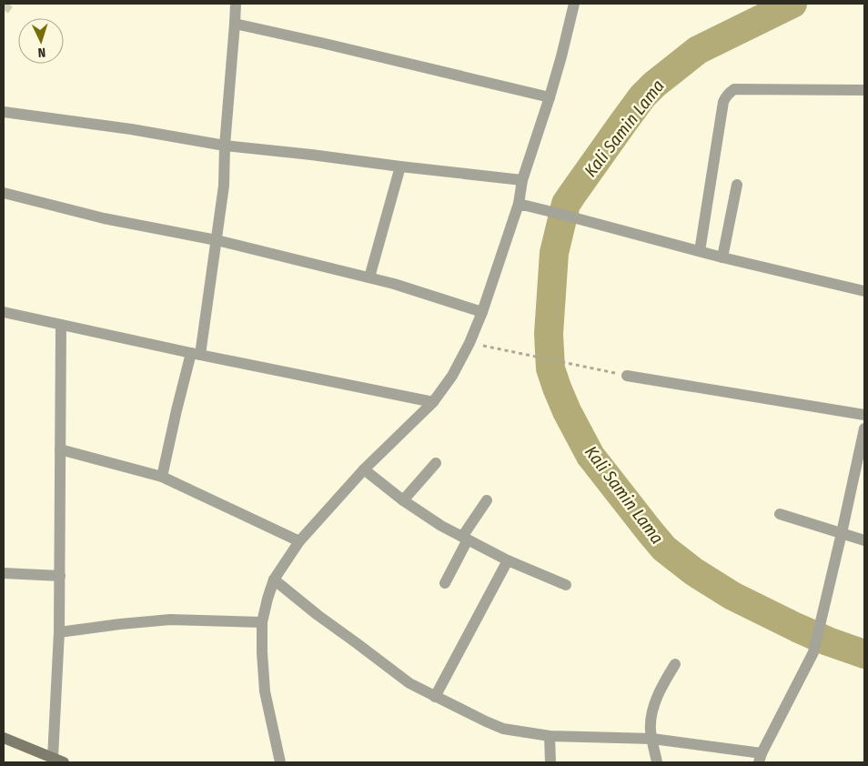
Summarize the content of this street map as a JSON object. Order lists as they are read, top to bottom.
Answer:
{
  "water": ["Kali Samin Lama"],
  "north": "bottom"
}
